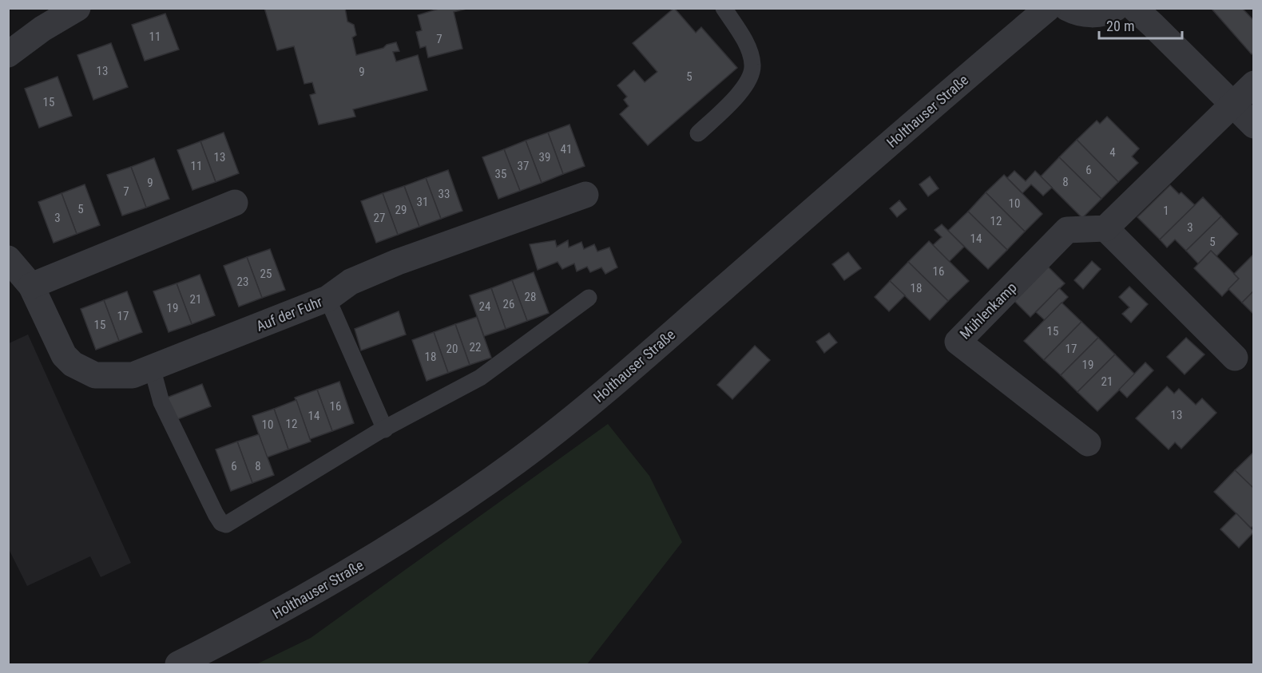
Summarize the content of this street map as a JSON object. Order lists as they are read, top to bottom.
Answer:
{
  "streets": {
    "street": ["Holthauser Straße", "Mühlenkamp", "Auf der Fuhr"]
  },
  "house_numbers": [
    "11",
    "7",
    "13",
    "9",
    "5",
    "15",
    "41",
    "4",
    "13",
    "39",
    "11",
    "37",
    "6",
    "35",
    "8",
    "9",
    "7",
    "33",
    "31",
    "10",
    "5",
    "29",
    "1",
    "3",
    "27",
    "12",
    "3",
    "14",
    "5",
    "16",
    "25",
    "23",
    "18",
    "28",
    "21",
    "26",
    "24",
    "19",
    "17",
    "15",
    "15",
    "22",
    "20",
    "17",
    "18",
    "19",
    "21",
    "16",
    "13",
    "14",
    "12",
    "10",
    "6",
    "8"
  ],
  "scale_bar": "20 m"
}
